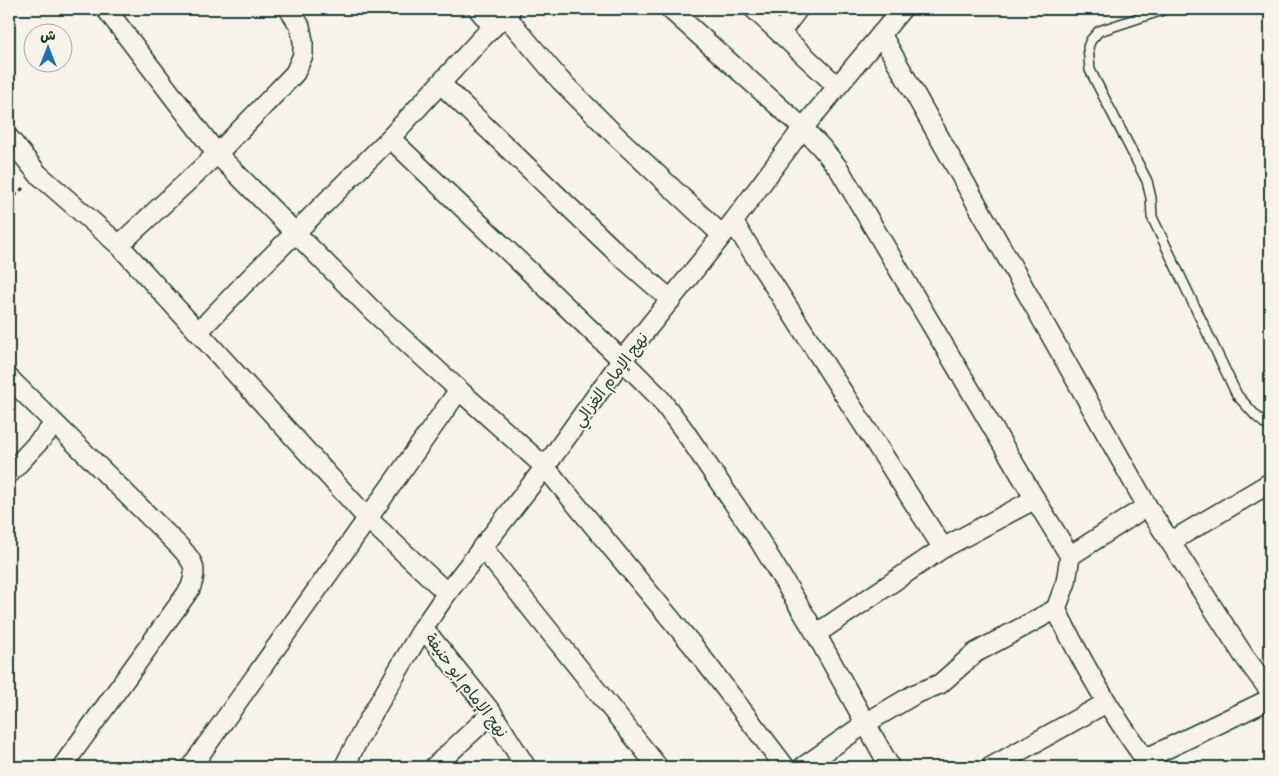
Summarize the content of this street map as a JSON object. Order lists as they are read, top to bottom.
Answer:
{
  "streets": {
    "street": ["نهج الإمام الغزالي", "نهج الإمام ابو حنيفة"]
  },
  "crossings": [
    ["نهج الإمام الغزالي", "نهج الإمام ابو حنيفة"]
  ],
  "north": "top"
}
